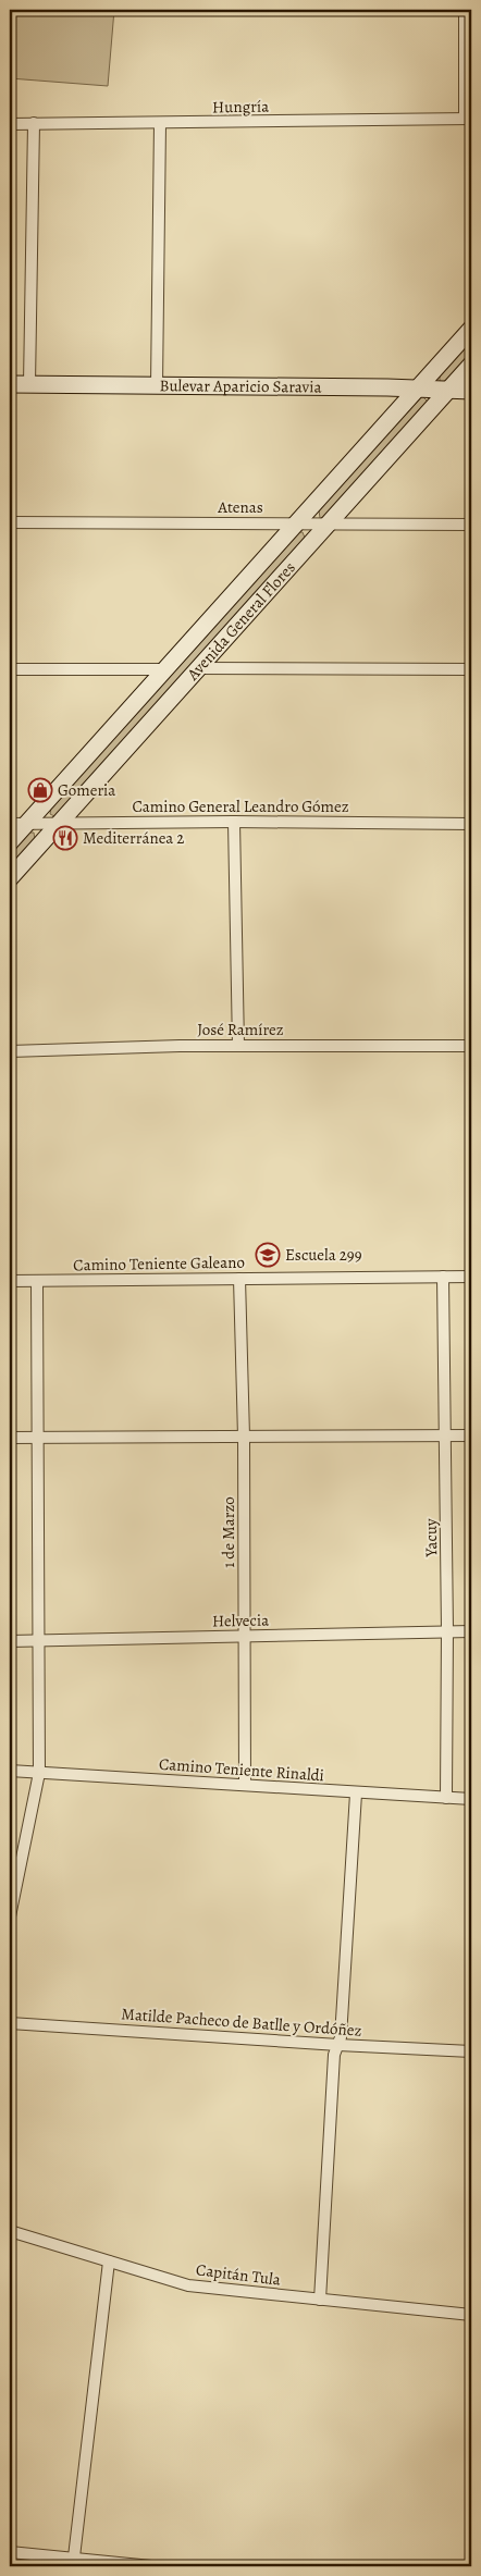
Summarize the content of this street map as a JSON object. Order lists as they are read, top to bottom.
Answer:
{
  "streets": {
    "main road": ["Bulevar Aparicio Saravia", "Avenida General Flores"],
    "street": [
      "Hungría",
      "Atenas",
      "Camino General Leandro Gómez",
      "José Ramírez",
      "Camino Teniente Galeano",
      "1 de Marzo",
      "Yacuy",
      "Helvecia",
      "Camino Teniente Rinaldi",
      "Matilde Pacheco de Batlle y Ordóñez",
      "Capitán Tula"
    ]
  },
  "crossings": [
    ["Bulevar Aparicio Saravia", "Avenida General Flores"],
    ["Atenas", "Avenida General Flores"],
    ["Avenida General Flores", "Camino General Leandro Gómez"],
    ["Camino Teniente Galeano", "1 de Marzo"],
    ["Camino Teniente Galeano", "Yacuy"],
    ["1 de Marzo", "Helvecia"],
    ["1 de Marzo", "Camino Teniente Rinaldi"],
    ["Yacuy", "Helvecia"],
    ["Yacuy", "Camino Teniente Rinaldi"]
  ],
  "places": {
    "shop": ["Gomeria"],
    "restaurant": ["Mediterránea 2"],
    "school or university": ["Escuela 299"]
  }
}
